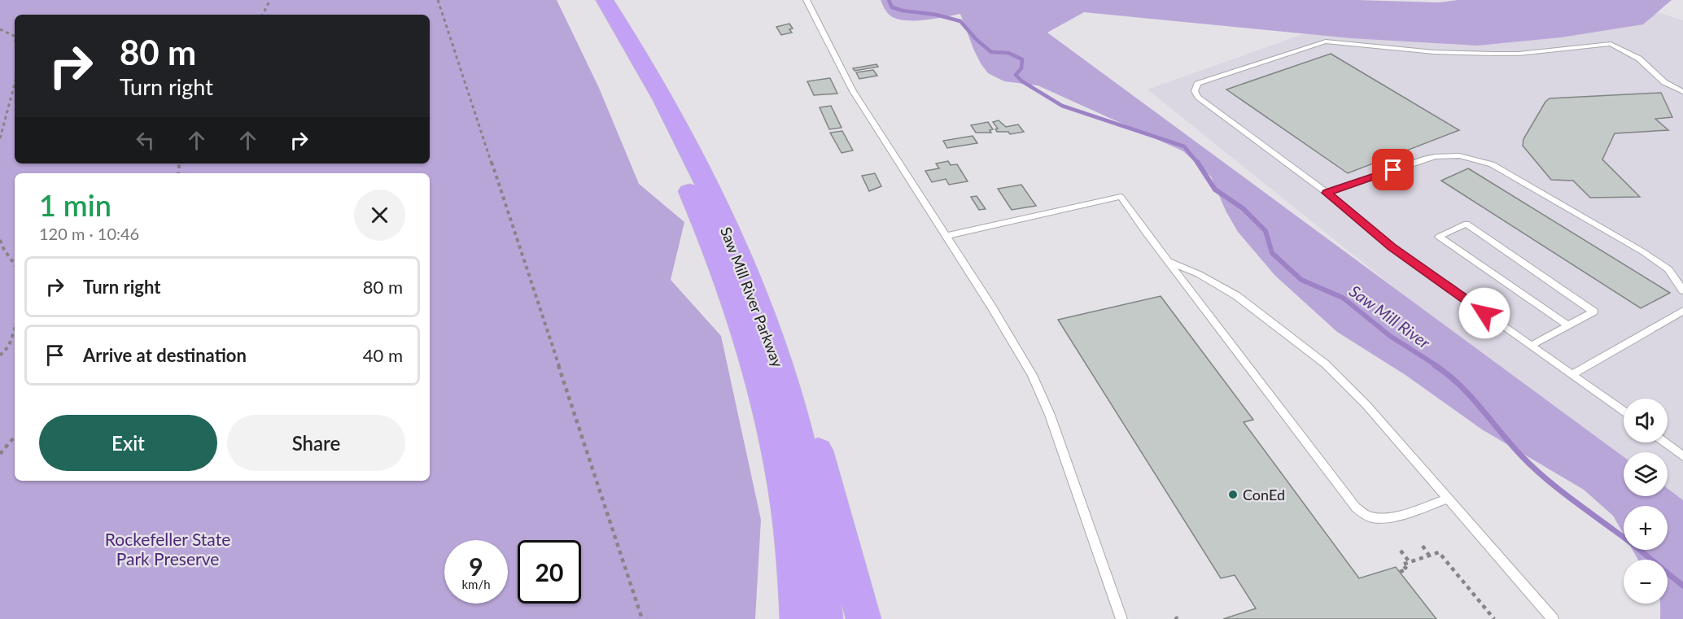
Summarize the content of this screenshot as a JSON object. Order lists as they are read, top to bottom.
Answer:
{
  "streets": {
    "highway": ["Saw Mill River Parkway"]
  },
  "water": ["Saw Mill River"],
  "parks": ["Rockefeller State Park Preserve"],
  "places": ["ConEd"],
  "page": {
    "turn": ["80 m", "Turn right"],
    "heading": ["1 min", "120 m · 10:46"],
    "list": [
      {
        "name": "Turn right",
        "value": "80 m"
      },
      {
        "name": "Arrive at destination",
        "value": "40 m"
      }
    ],
    "map_buttons": ["+", "−"],
    "buttons": ["Exit", "Share"],
    "speed": "9 km/h",
    "limit": "20"
  }
}
